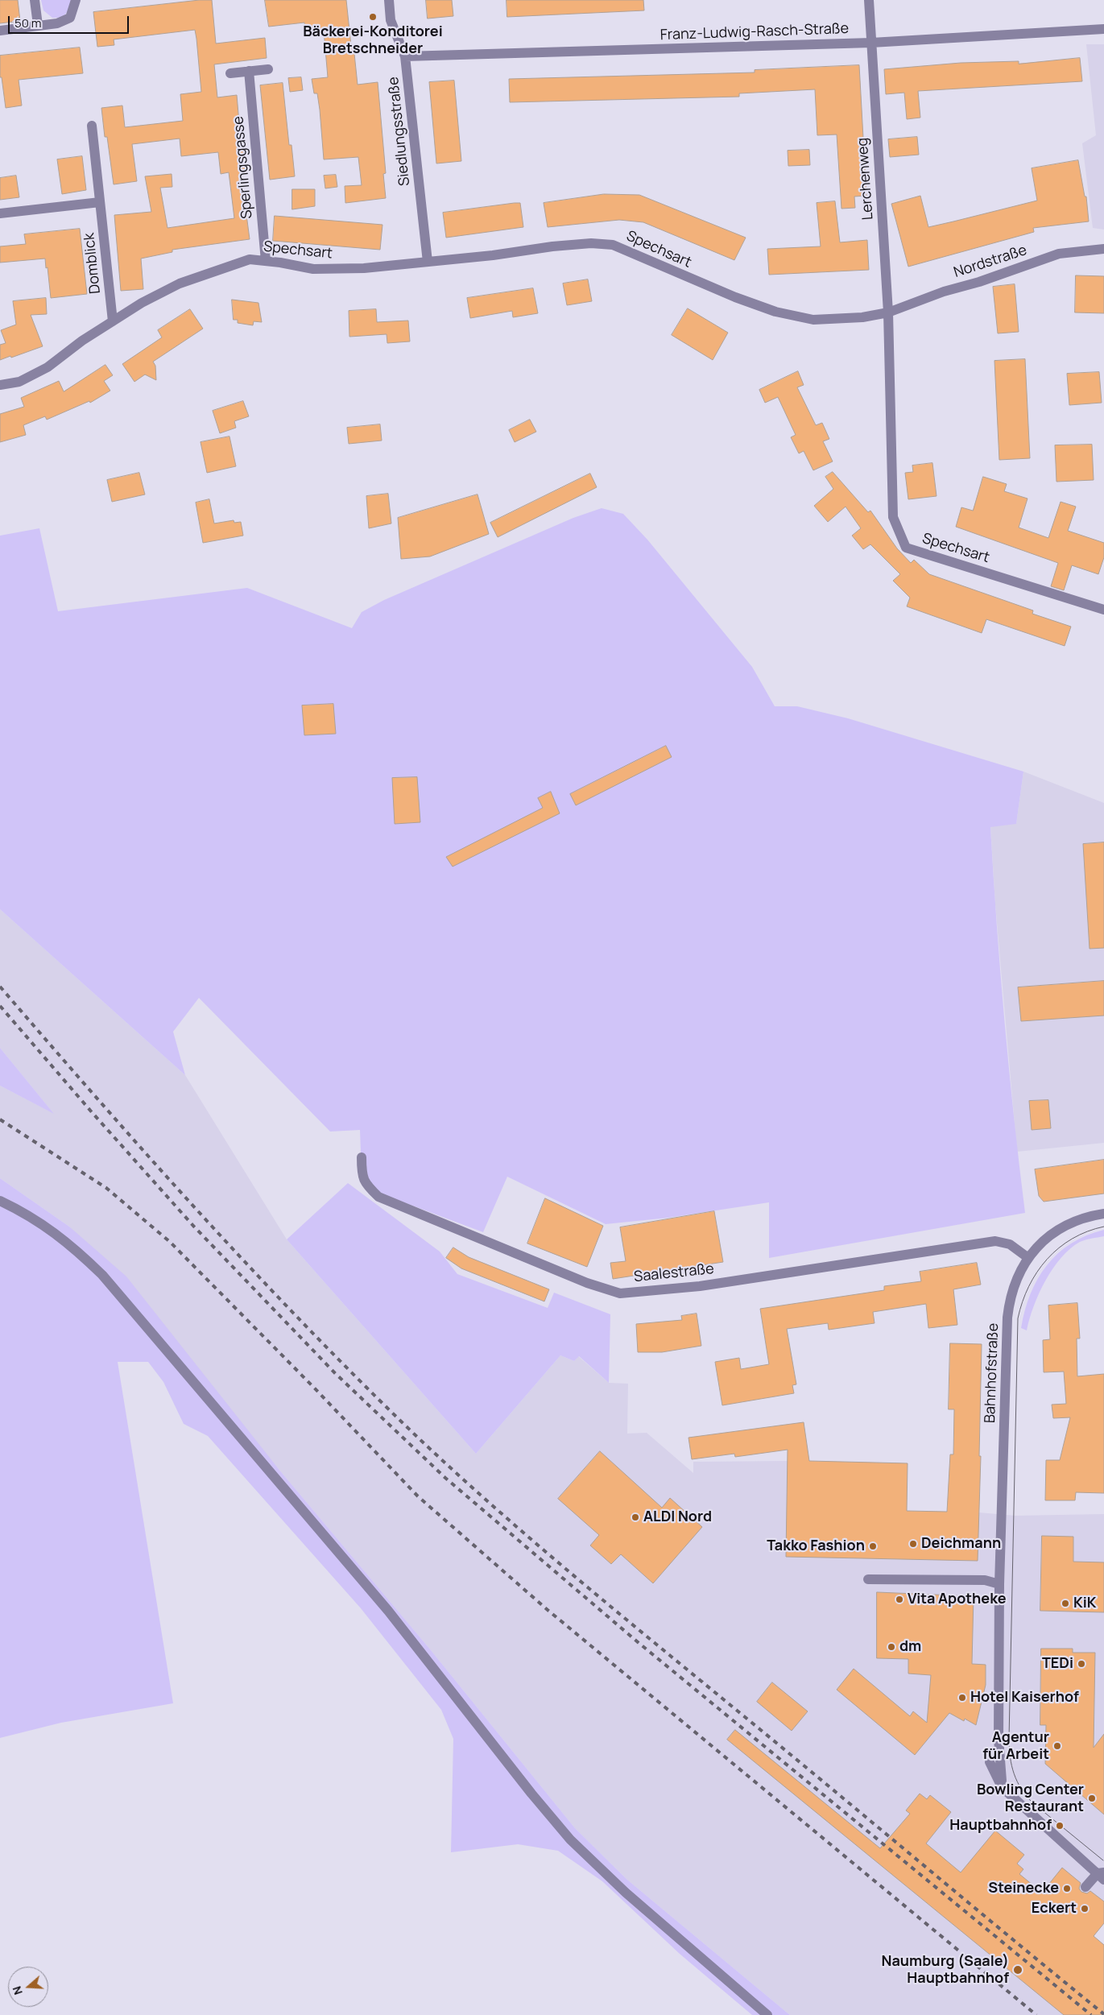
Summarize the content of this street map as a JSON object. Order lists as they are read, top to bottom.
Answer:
{
  "streets": {
    "street": [
      "Franz-Ludwig-Rasch-Straße",
      "Siedlungsstraße",
      "Sperlingsgasse",
      "Lerchenweg",
      "Spechsart",
      "Nordstraße",
      "Domblick",
      "Saalestraße",
      "Bahnhofstraße"
    ]
  },
  "crossings": [
    ["Franz-Ludwig-Rasch-Straße", "Siedlungsstraße"],
    ["Franz-Ludwig-Rasch-Straße", "Lerchenweg"],
    ["Siedlungsstraße", "Spechsart"],
    ["Sperlingsgasse", "Spechsart"],
    ["Lerchenweg", "Spechsart"],
    ["Lerchenweg", "Nordstraße"],
    ["Spechsart", "Nordstraße"],
    ["Spechsart", "Domblick"],
    ["Saalestraße", "Bahnhofstraße"]
  ],
  "places": [
    "Bäckerei-Konditorei Bretschneider",
    "ALDI Nord",
    "Deichmann",
    "Takko Fashion",
    "Vita Apotheke",
    "KiK",
    "dm",
    "TEDi",
    "Hotel Kaiserhof",
    "Agentur für Arbeit",
    "Bowling Center Restaurant",
    "Hauptbahnhof",
    "Steinecke",
    "Eckert",
    "Naumburg (Saale) Hauptbahnhof"
  ],
  "scale_bar": "50 m",
  "north": "left"
}
